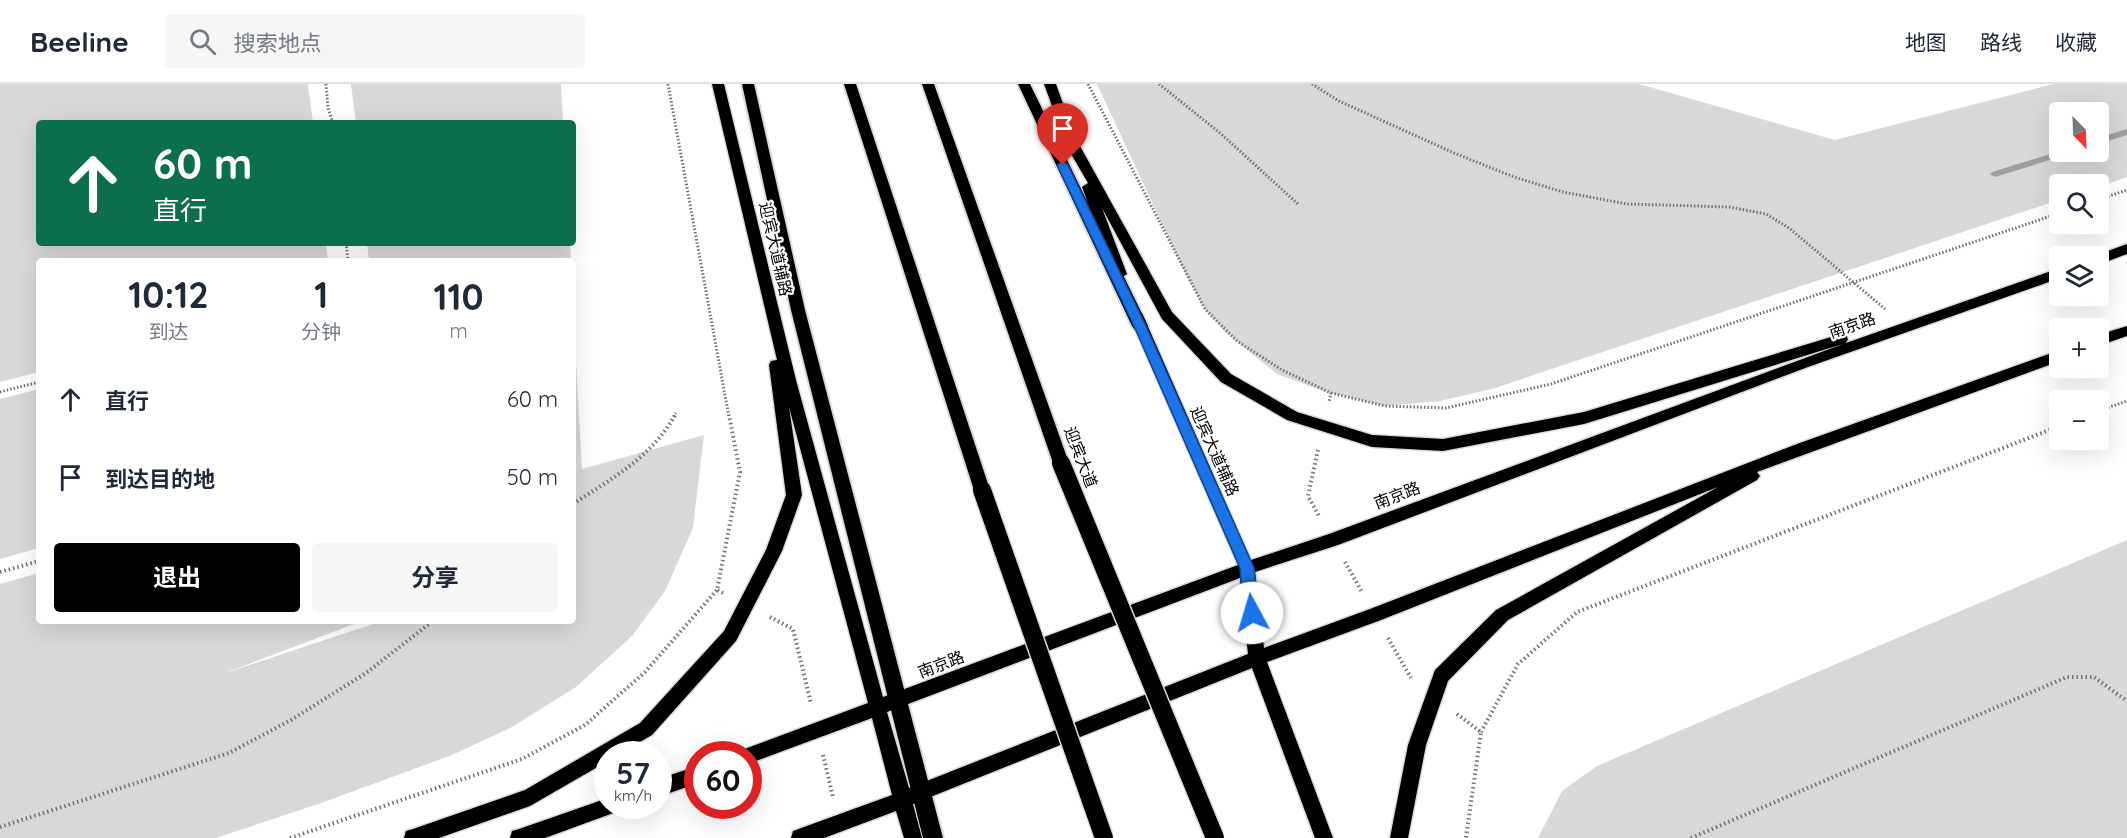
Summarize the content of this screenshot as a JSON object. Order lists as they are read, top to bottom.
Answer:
{
  "streets": {
    "highway": ["迎宾大道"],
    "main road": ["迎宾大道辅路", "南京路"]
  },
  "crossings": [
    ["迎宾大道辅路", "南京路"]
  ],
  "north": "bottom right",
  "page": {
    "header": "Beeline",
    "search": "搜索地点",
    "nav": ["地图", "路线", "收藏"],
    "map_buttons": ["+", "−"],
    "turn": ["60 m", "直行"],
    "eta": [
      "10:12",
      "到达",
      "1",
      "分钟",
      "110",
      "m"
    ],
    "list": [
      {
        "name": "直行",
        "value": "60 m"
      },
      {
        "name": "到达目的地",
        "value": "50 m"
      }
    ],
    "buttons": ["退出", "分享"],
    "speed": "57 km/h",
    "limit": "60"
  }
}
